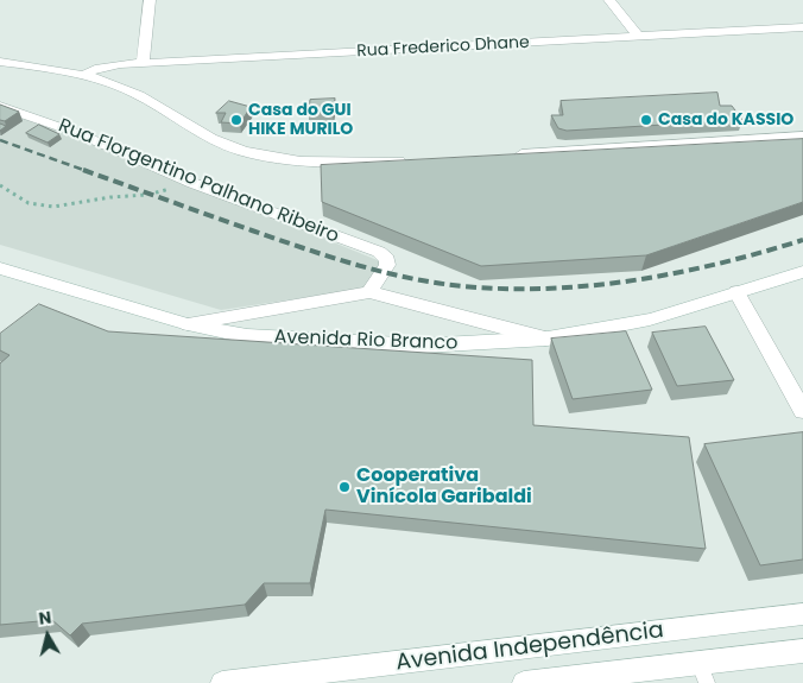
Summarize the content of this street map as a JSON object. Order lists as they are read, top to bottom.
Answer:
{
  "streets": {
    "street": [
      "Rua Frederico Dhane",
      "Rua Florgentino Palhano Ribeiro",
      "Avenida Rio Branco",
      "Avenida Independência"
    ]
  },
  "places": ["Casa do GUI HIKE MURILO", "Casa do KASSIO", "Cooperativa Vinícola Garibaldi"],
  "north": "top"
}
